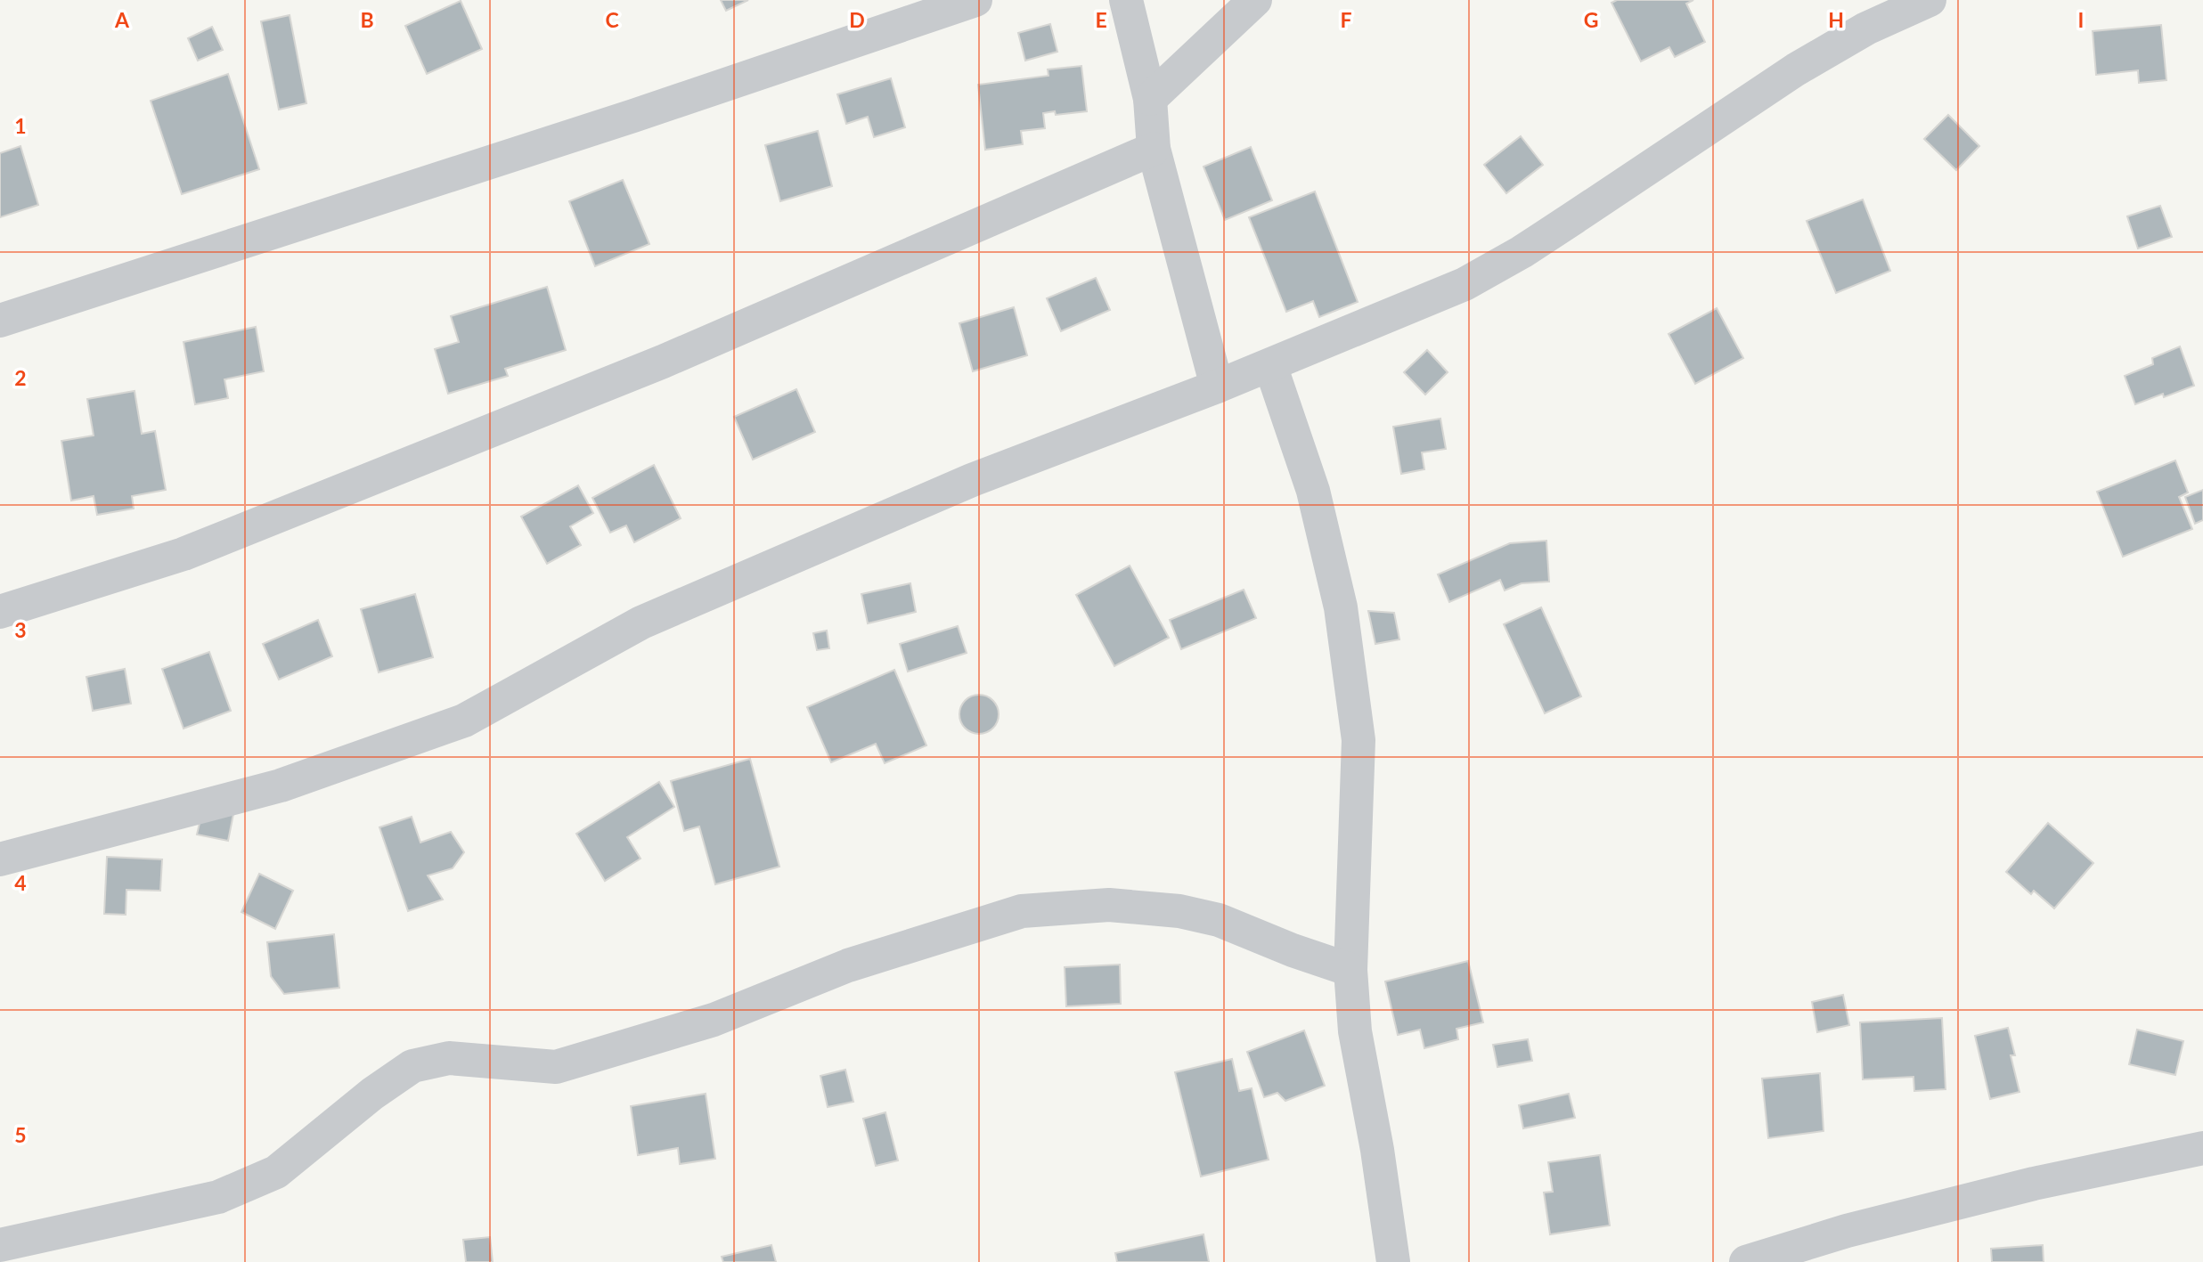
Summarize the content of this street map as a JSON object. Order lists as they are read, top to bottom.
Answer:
{
  "grid": {
    "columns": [
      "A",
      "B",
      "C",
      "D",
      "E",
      "F",
      "G",
      "H",
      "I"
    ],
    "rows": [
      "1",
      "2",
      "3",
      "4",
      "5"
    ]
  }
}
